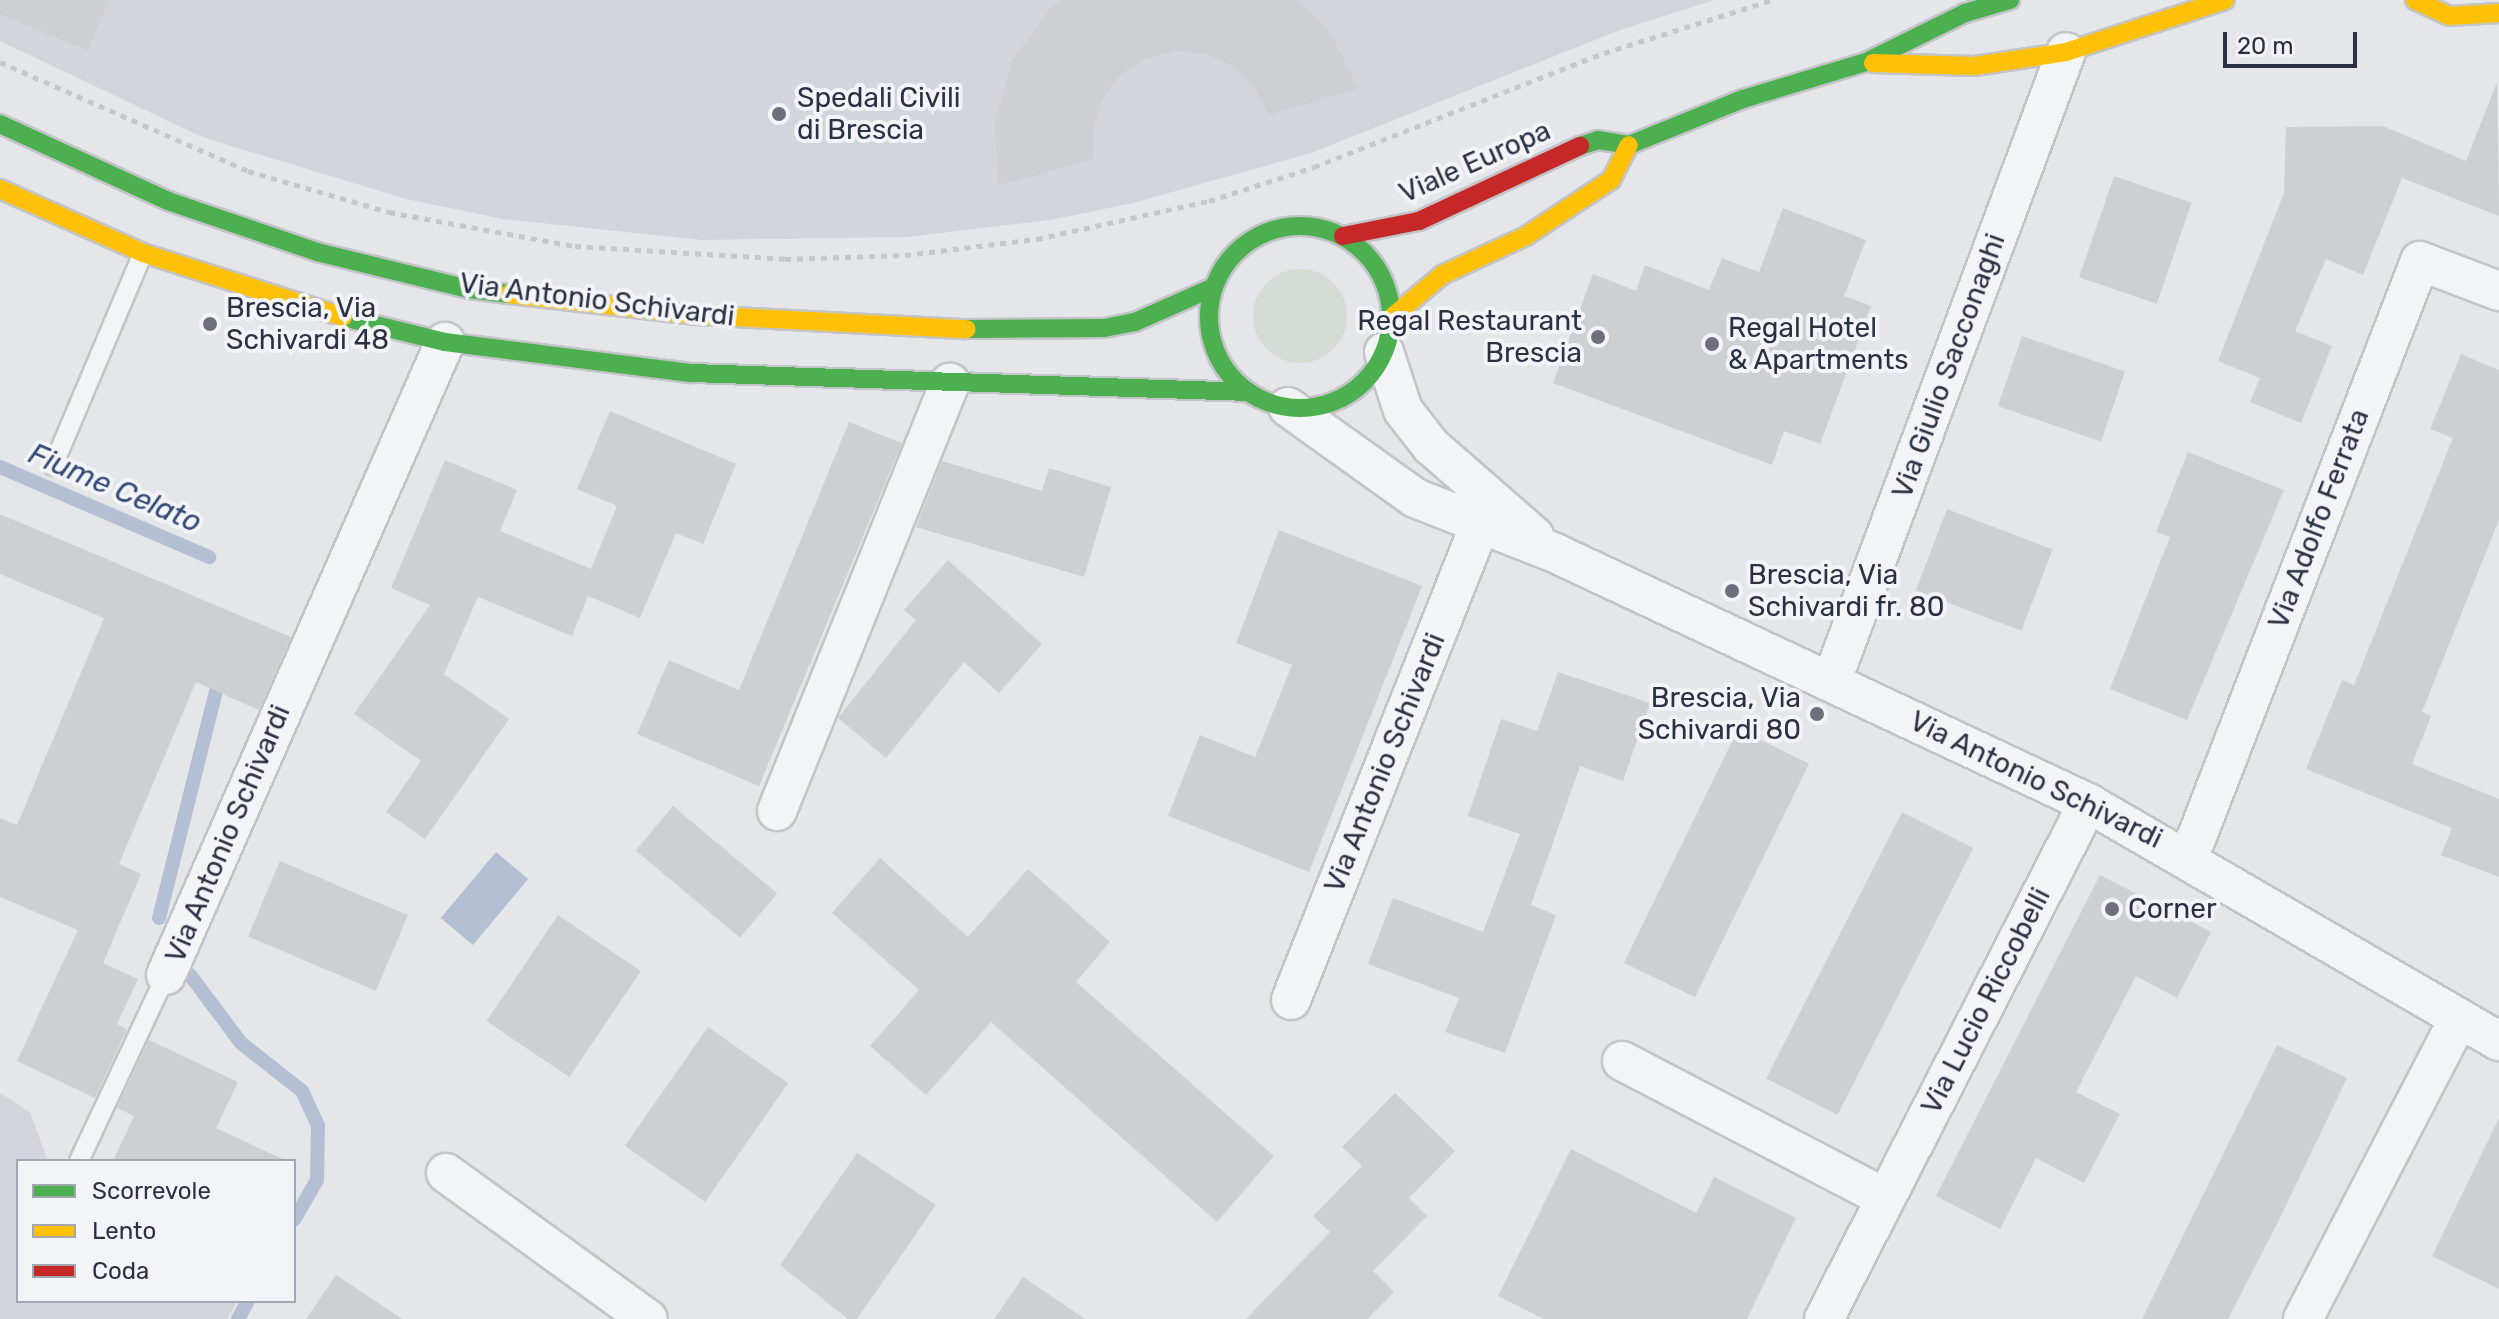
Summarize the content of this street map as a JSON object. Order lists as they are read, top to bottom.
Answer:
{
  "streets": {
    "street": [
      "Viale Europa",
      "Via Antonio Schivardi",
      "Via Giulio Sacconaghi",
      "Via Adolfo Ferrata",
      "Via Lucio Riccobelli"
    ]
  },
  "crossings": [
    ["Viale Europa", "Via Antonio Schivardi"],
    ["Viale Europa", "Via Giulio Sacconaghi"],
    ["Via Antonio Schivardi", "Via Giulio Sacconaghi"],
    ["Via Antonio Schivardi", "Via Adolfo Ferrata"],
    ["Via Antonio Schivardi", "Via Lucio Riccobelli"]
  ],
  "water": ["Fiume Celato"],
  "places": [
    "Spedali Civili di Brescia",
    "Brescia, Via Schivardi 48",
    "Regal Restaurant Brescia",
    "Regal Hotel & Apartments",
    "Brescia, Via Schivardi fr. 80",
    "Brescia, Via Schivardi 80",
    "Corner"
  ],
  "legend": ["Scorrevole", "Lento", "Coda"],
  "scale_bar": "20 m"
}
